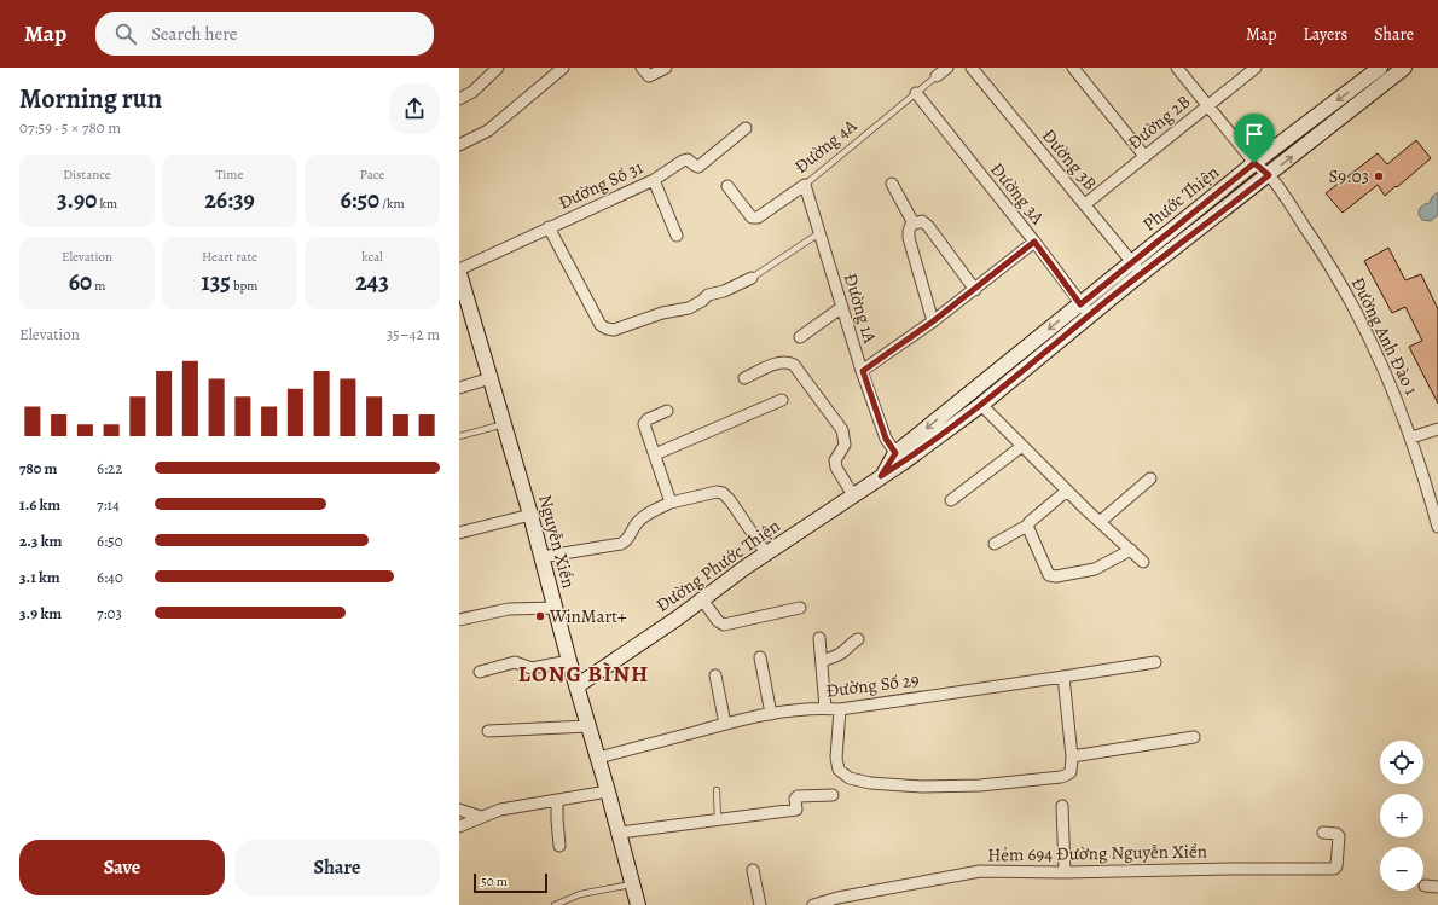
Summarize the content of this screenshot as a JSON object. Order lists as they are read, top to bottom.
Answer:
{
  "streets": {
    "street": [
      "Đường 2B",
      "Đường 4A",
      "Đường 3B",
      "Đường Số 31",
      "Đường 3A",
      "Phước Thiện",
      "Đường 1A",
      "Đường Anh Đào 1",
      "Nguyễn Xiển",
      "Đường Phước Thiện",
      "Đường Số 29",
      "Hẻm 694 Đường Nguyễn Xiển"
    ]
  },
  "crossings": [
    ["Đường 2B", "Đường 3B"],
    ["Đường 2B", "Đường Anh Đào 1"],
    ["Đường 4A", "Đường 3A"],
    ["Đường 4A", "Đường 1A"],
    ["Đường 3B", "Phước Thiện"],
    ["Đường 3A", "Đường Phước Thiện"],
    ["Phước Thiện", "Đường Anh Đào 1"],
    ["Phước Thiện", "Đường Phước Thiện"],
    ["Đường 1A", "Đường Phước Thiện"],
    ["Nguyễn Xiển", "Đường Phước Thiện"],
    ["Nguyễn Xiển", "Đường Số 29"]
  ],
  "districts": ["LONG BÌNH"],
  "places": ["S9.03", "WinMart+"],
  "scale_bar": "50 m",
  "page": {
    "header": "Map",
    "search": "Search here",
    "nav": ["Map", "Layers", "Share"],
    "heading": ["Morning run", "07:59 · 5 × 780 m"],
    "stats": [
      ["Distance", "3.90 km"],
      ["Time", "26:39"],
      ["Pace", "6:50 /km"],
      ["Elevation", "60 m"],
      ["Heart rate", "135 bpm"],
      ["kcal", "243"]
    ],
    "chart": ["Elevation", "35–42 m"],
    "list": [
      {
        "name": "780 m",
        "note": "6:22"
      },
      {
        "name": "1.6 km",
        "note": "7:14"
      },
      {
        "name": "2.3 km",
        "note": "6:50"
      },
      {
        "name": "3.1 km",
        "note": "6:40"
      },
      {
        "name": "3.9 km",
        "note": "7:03"
      }
    ],
    "map_buttons": ["+", "−"],
    "buttons": ["Save", "Share"],
    "scale": "50 m"
  }
}
